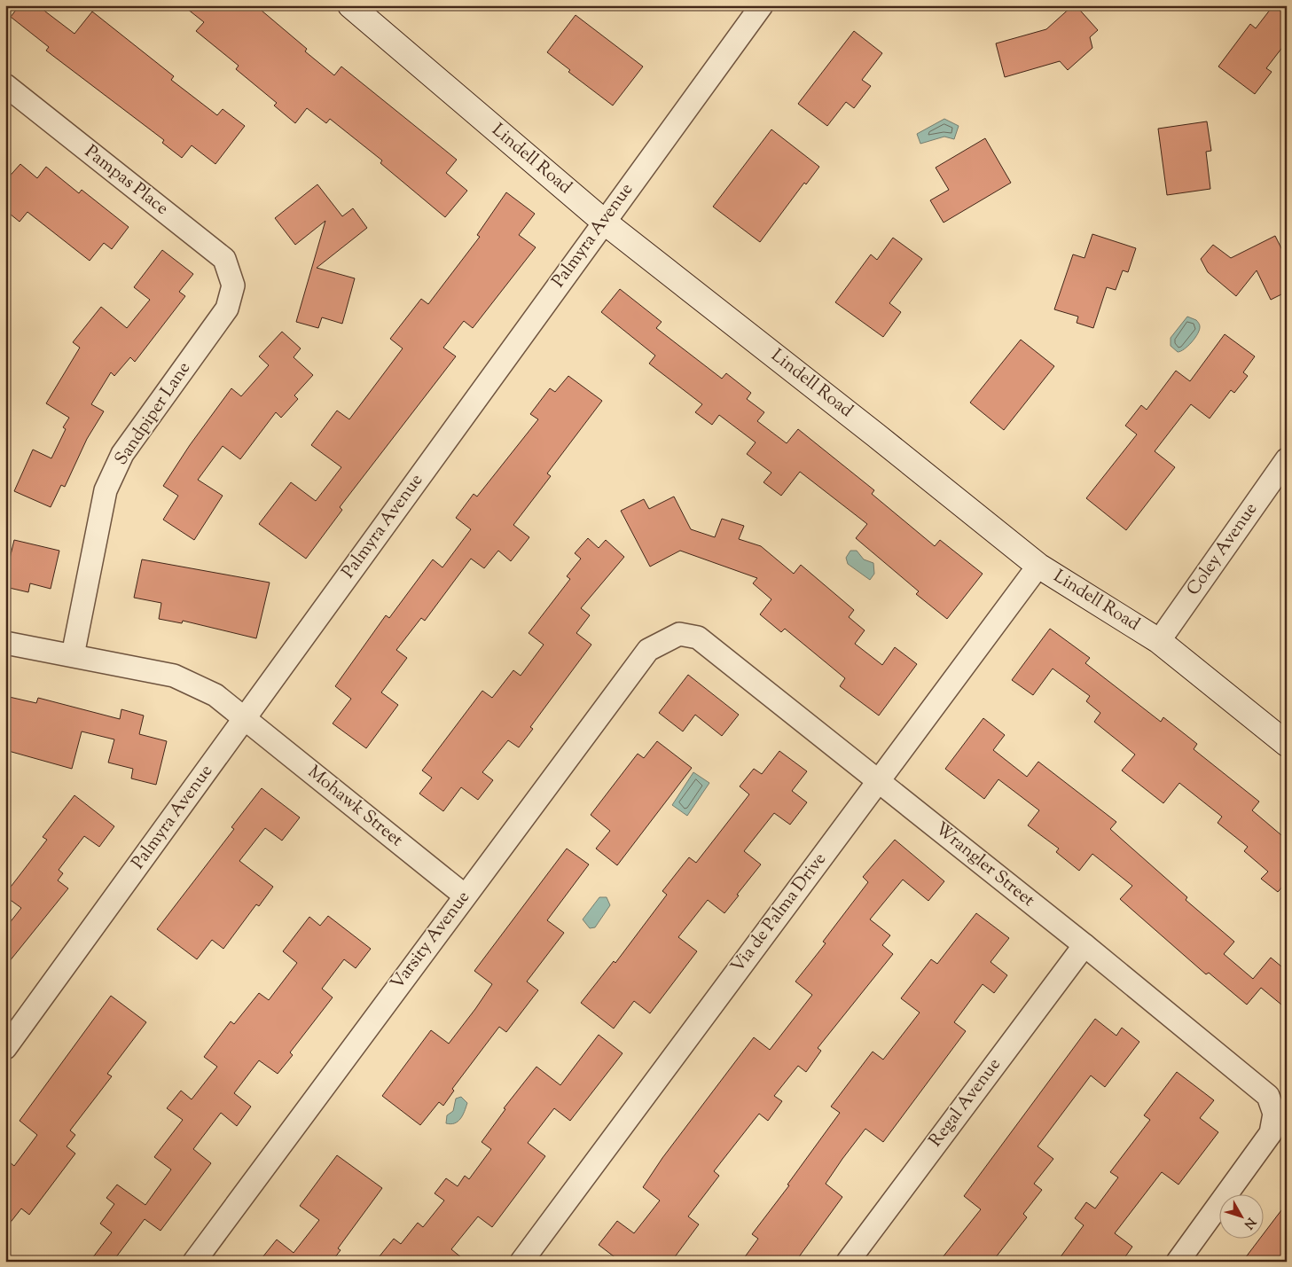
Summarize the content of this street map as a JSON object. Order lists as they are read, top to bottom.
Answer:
{
  "streets": {
    "street": [
      "Lindell Road",
      "Pampas Place",
      "Palmyra Avenue",
      "Sandpiper Lane",
      "Coley Avenue",
      "Mohawk Street",
      "Wrangler Street",
      "Via de Palma Drive",
      "Varsity Avenue",
      "Regal Avenue"
    ]
  },
  "crossings": [
    ["Lindell Road", "Palmyra Avenue"],
    ["Lindell Road", "Coley Avenue"],
    ["Lindell Road", "Via de Palma Drive"],
    ["Pampas Place", "Sandpiper Lane"],
    ["Palmyra Avenue", "Mohawk Street"],
    ["Sandpiper Lane", "Mohawk Street"],
    ["Mohawk Street", "Varsity Avenue"],
    ["Wrangler Street", "Via de Palma Drive"],
    ["Wrangler Street", "Varsity Avenue"],
    ["Wrangler Street", "Regal Avenue"]
  ],
  "north": "bottom right"
}
